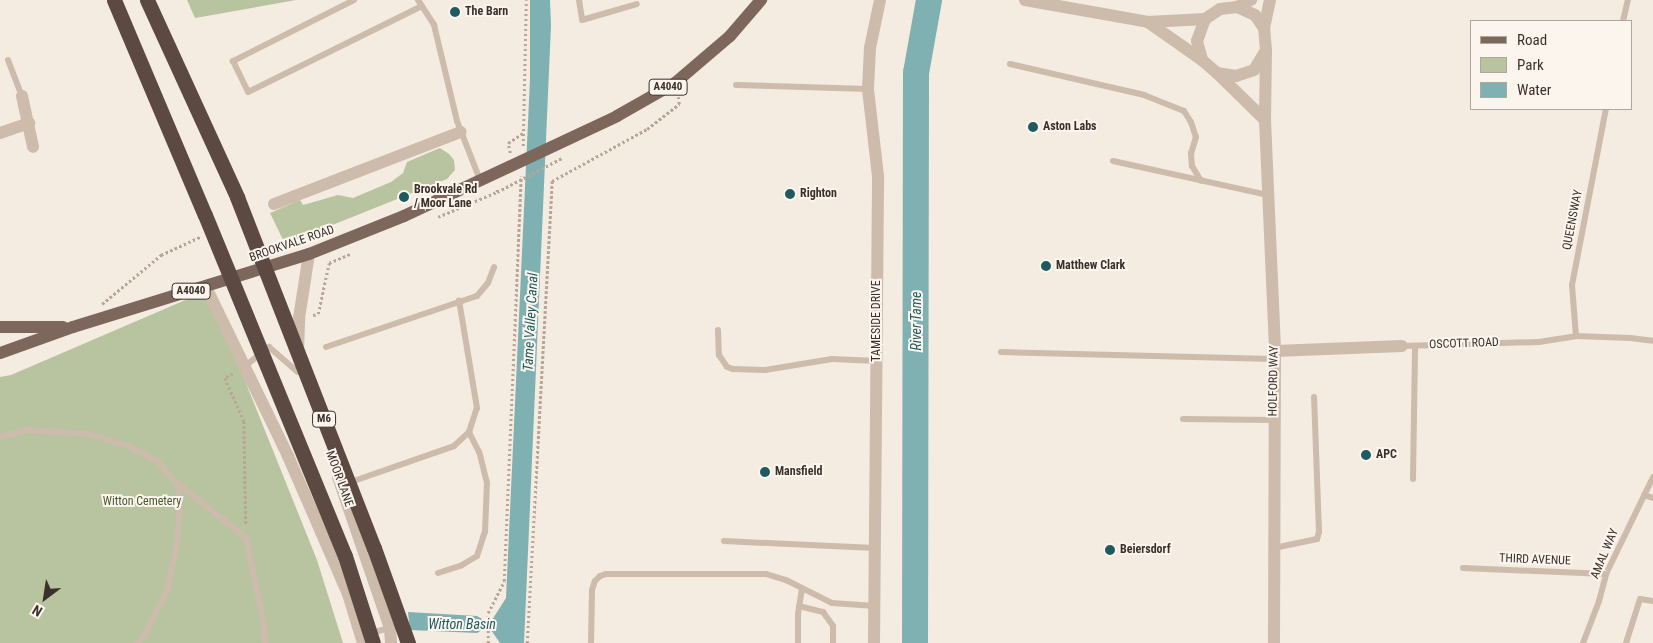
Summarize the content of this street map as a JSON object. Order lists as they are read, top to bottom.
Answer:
{
  "streets": {
    "highway": ["M6"],
    "main road": ["A4040", "BROOKVALE ROAD"],
    "street": [
      "TAMESIDE DRIVE",
      "OSCOTT ROAD",
      "HOLFORD WAY",
      "MOOR LANE"
    ],
    "lane": ["QUEENSWAY", "AMAL WAY", "THIRD AVENUE"]
  },
  "crossings": [
    ["A4040", "BROOKVALE ROAD"],
    ["QUEENSWAY", "OSCOTT ROAD"],
    ["BROOKVALE ROAD", "MOOR LANE"],
    ["OSCOTT ROAD", "HOLFORD WAY"],
    ["AMAL WAY", "THIRD AVENUE"]
  ],
  "water": ["River Tame", "Tame Valley Canal", "Witton Basin"],
  "parks": ["Witton Cemetery"],
  "places": [
    "The Barn",
    "Aston Labs",
    "Righton",
    "Brookvale Rd / Moor Lane",
    "Matthew Clark",
    "APC",
    "Mansfield",
    "Beiersdorf"
  ],
  "legend": ["Road", "Park", "Water"],
  "north": "bottom left"
}
